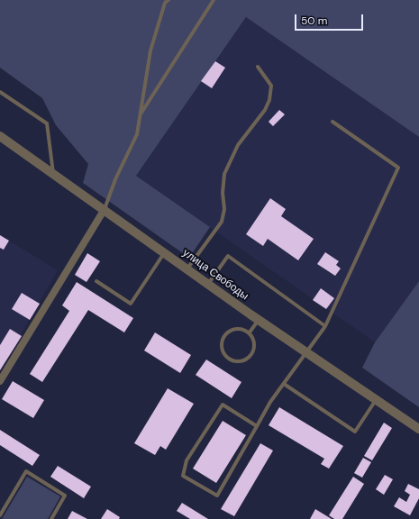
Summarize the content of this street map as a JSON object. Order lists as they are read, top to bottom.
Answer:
{
  "streets": {
    "street": ["улица Свободы"]
  },
  "scale_bar": "50 m"
}
